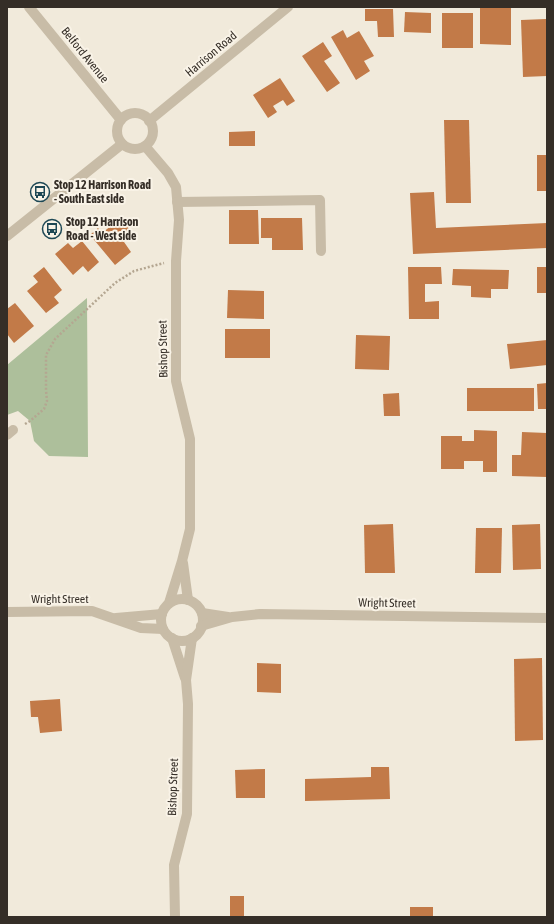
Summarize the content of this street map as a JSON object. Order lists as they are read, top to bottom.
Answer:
{
  "streets": {
    "street": [
      "Harrison Road",
      "Belford Avenue",
      "Bishop Street",
      "Wright Street"
    ]
  },
  "crossings": [
    ["Harrison Road", "Belford Avenue"],
    ["Harrison Road", "Bishop Street"],
    ["Belford Avenue", "Bishop Street"],
    ["Bishop Street", "Wright Street"]
  ],
  "places": {
    "bus stop": ["Stop 12 Harrison Road - South East side", "Stop 12 Harrison Road - West side"]
  }
}
